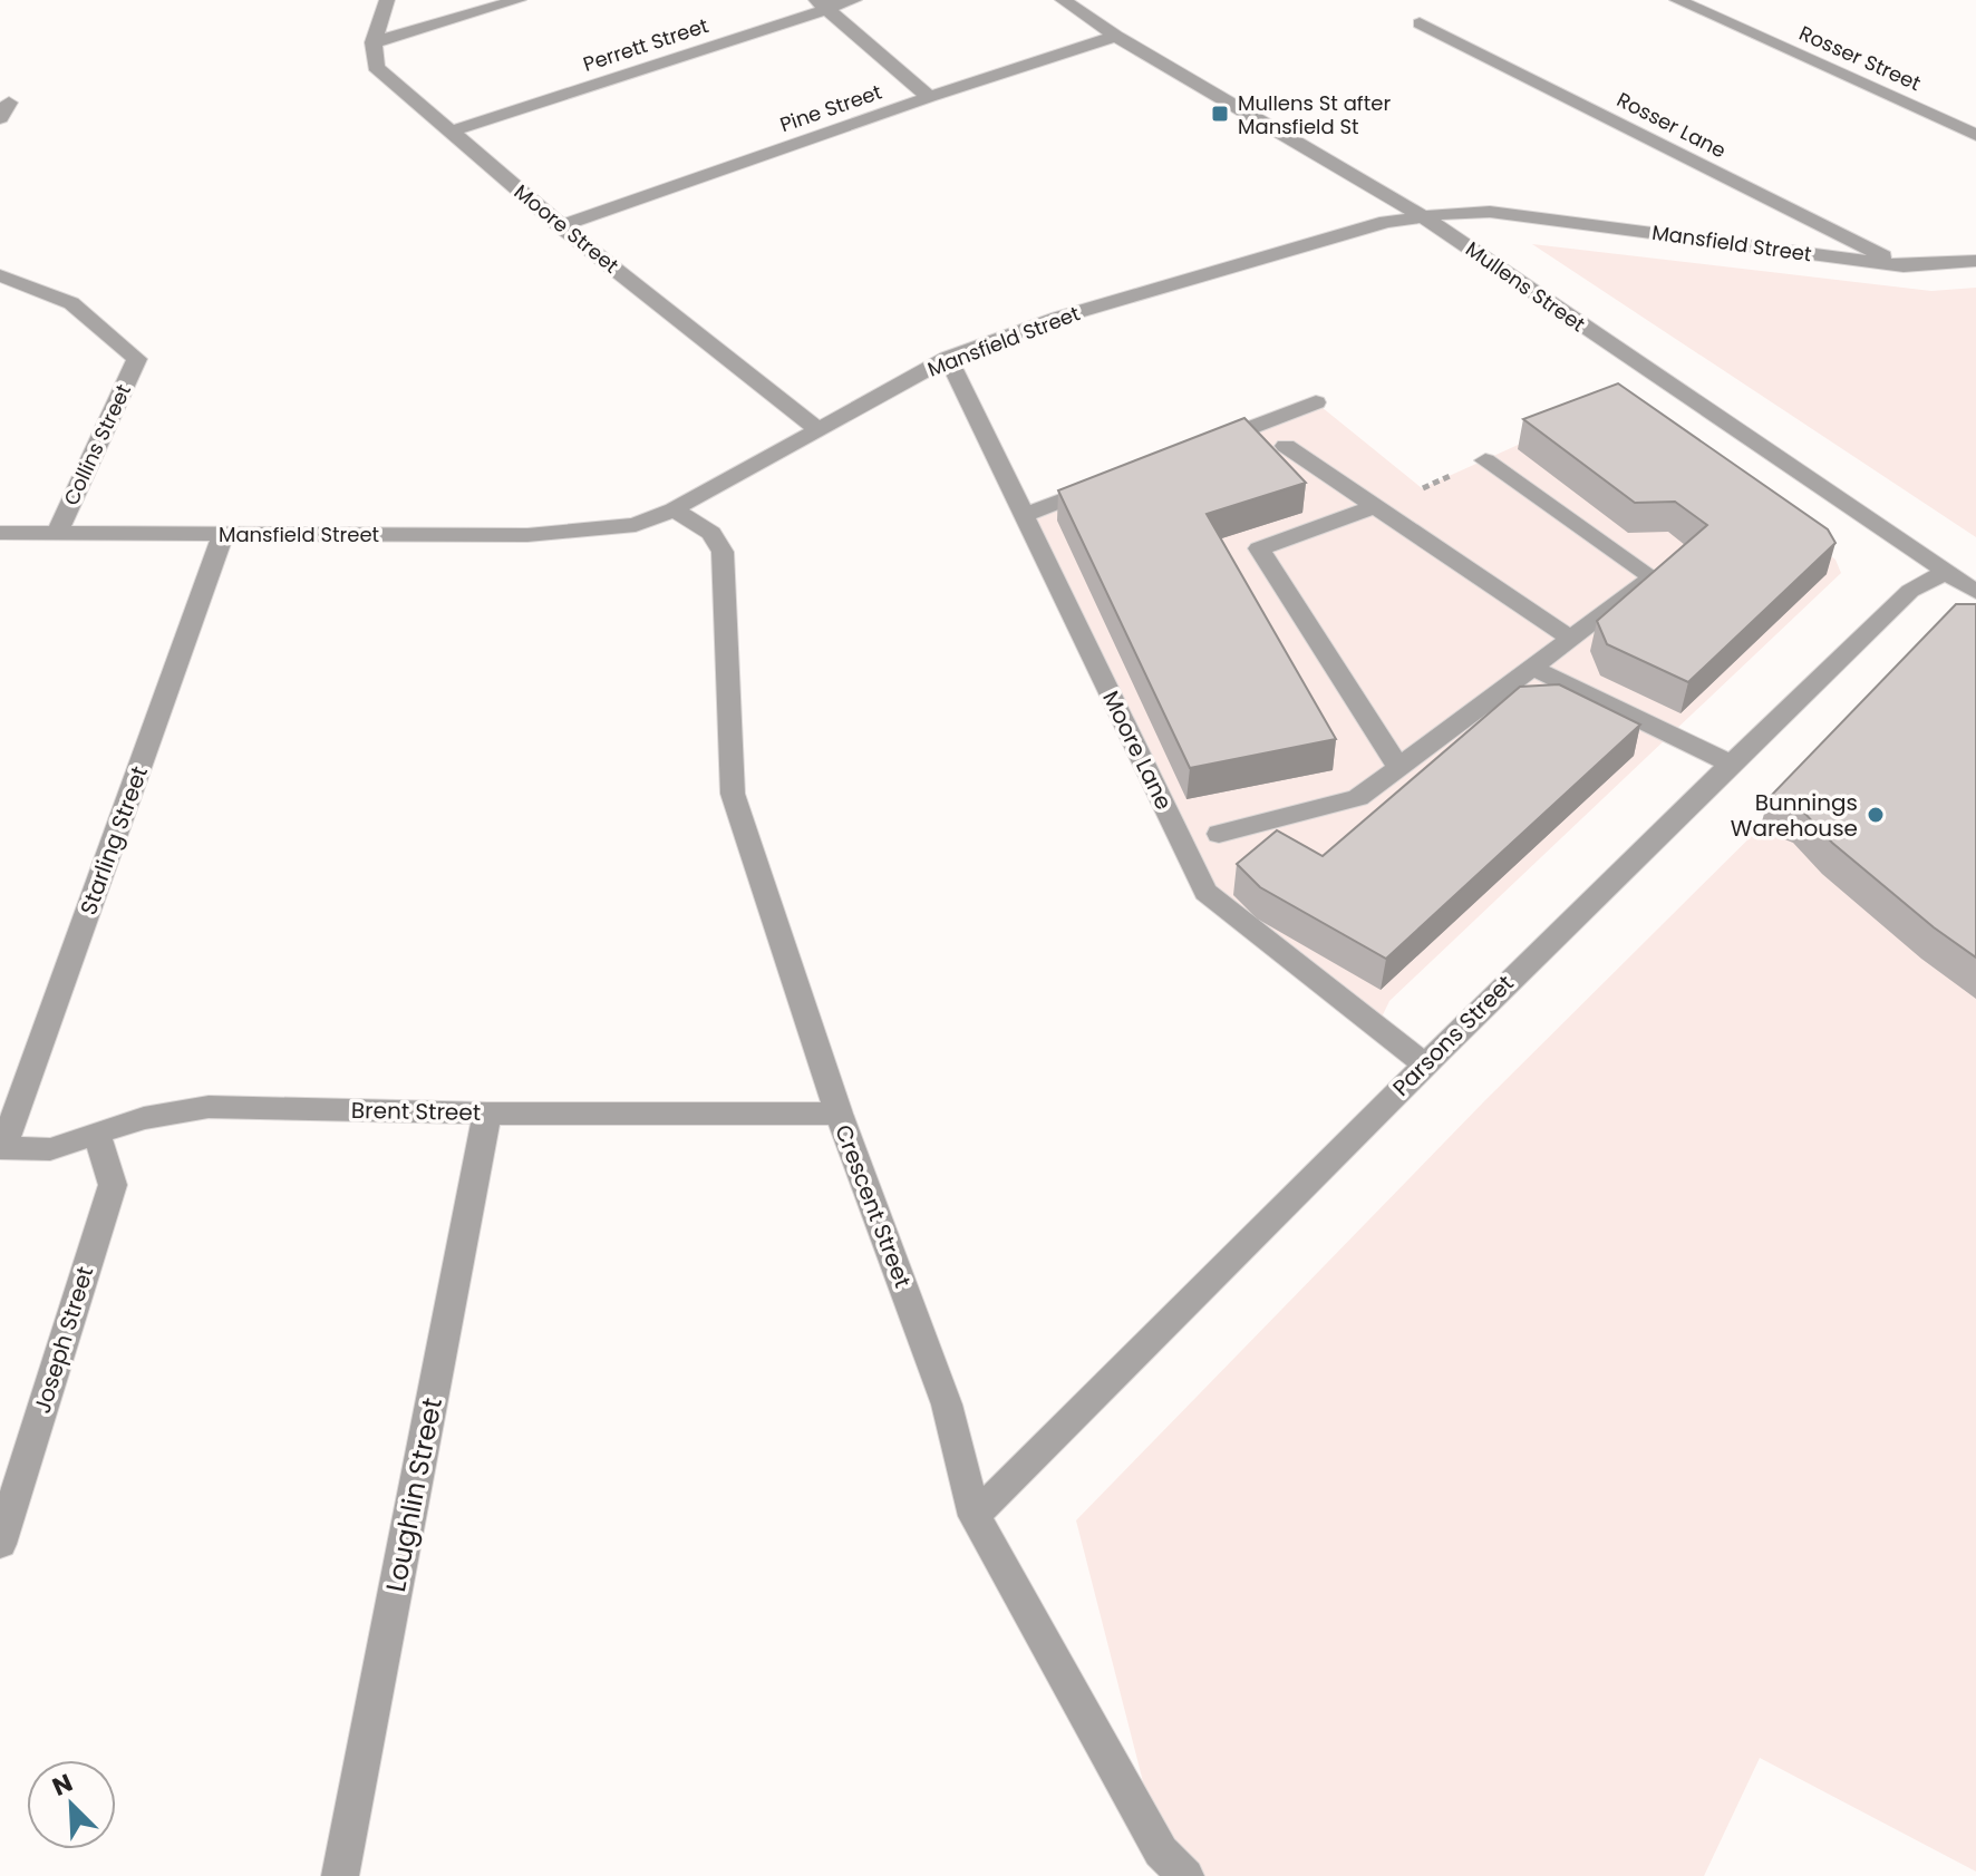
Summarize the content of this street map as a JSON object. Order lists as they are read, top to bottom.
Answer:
{
  "streets": {
    "street": [
      "Perrett Street",
      "Rosser Street",
      "Pine Street",
      "Rosser Lane",
      "Moore Street",
      "Mansfield Street",
      "Mullens Street",
      "Collins Street",
      "Moore Lane",
      "Starling Street",
      "Parsons Street",
      "Brent Street",
      "Crescent Street",
      "Joseph Street",
      "Loughlin Street"
    ]
  },
  "crossings": [
    ["Perrett Street", "Moore Street"],
    ["Pine Street", "Moore Street"],
    ["Pine Street", "Mullens Street"],
    ["Rosser Lane", "Mansfield Street"],
    ["Moore Street", "Mansfield Street"],
    ["Mansfield Street", "Mullens Street"],
    ["Mansfield Street", "Collins Street"],
    ["Mansfield Street", "Moore Lane"],
    ["Mansfield Street", "Starling Street"],
    ["Mansfield Street", "Crescent Street"],
    ["Mullens Street", "Parsons Street"],
    ["Moore Lane", "Parsons Street"],
    ["Starling Street", "Brent Street"],
    ["Parsons Street", "Crescent Street"],
    ["Brent Street", "Crescent Street"],
    ["Brent Street", "Joseph Street"],
    ["Brent Street", "Loughlin Street"]
  ],
  "places": {
    "transit": ["Mullens St after Mansfield St"],
    "other": ["Bunnings Warehouse"]
  },
  "north": "top left"
}
